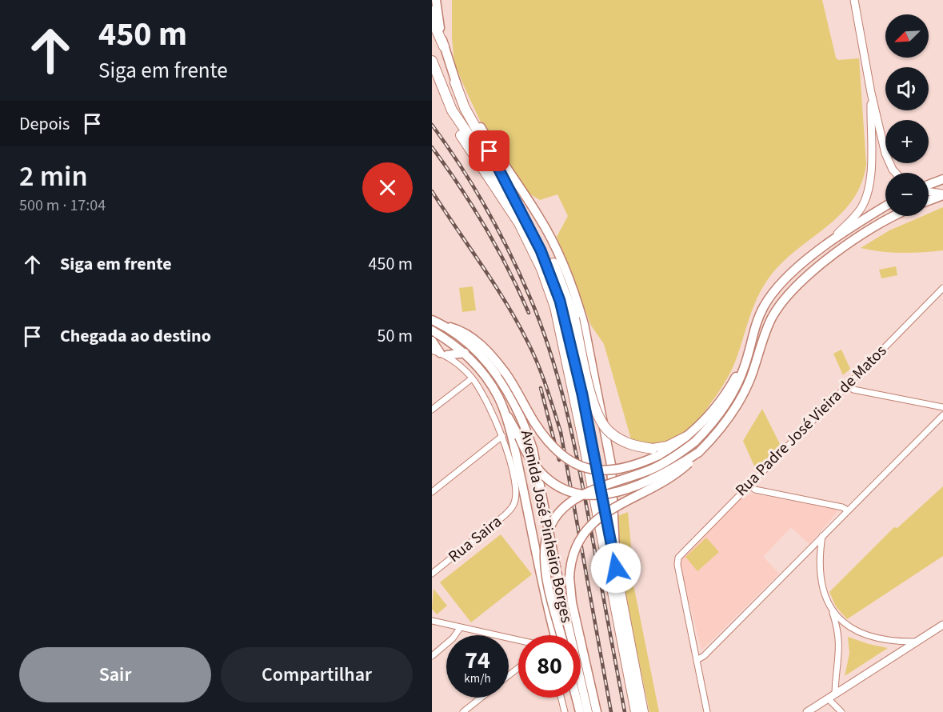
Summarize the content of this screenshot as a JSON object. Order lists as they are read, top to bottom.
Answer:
{
  "streets": {
    "main road": ["Avenida José Pinheiro Borges"],
    "street": ["Rua Padre José Vieira de Matos", "Rua Saira"]
  },
  "north": "bottom left",
  "page": {
    "turn": ["450 m", "Siga em frente"],
    "map_buttons": ["+", "−"],
    "then": "Depois",
    "heading": ["2 min", "500 m · 17:04"],
    "list": [
      {
        "name": "Siga em frente",
        "value": "450 m"
      },
      {
        "name": "Chegada ao destino",
        "value": "50 m"
      }
    ],
    "speed": "74 km/h",
    "limit": "80",
    "buttons": ["Sair", "Compartilhar"]
  }
}
